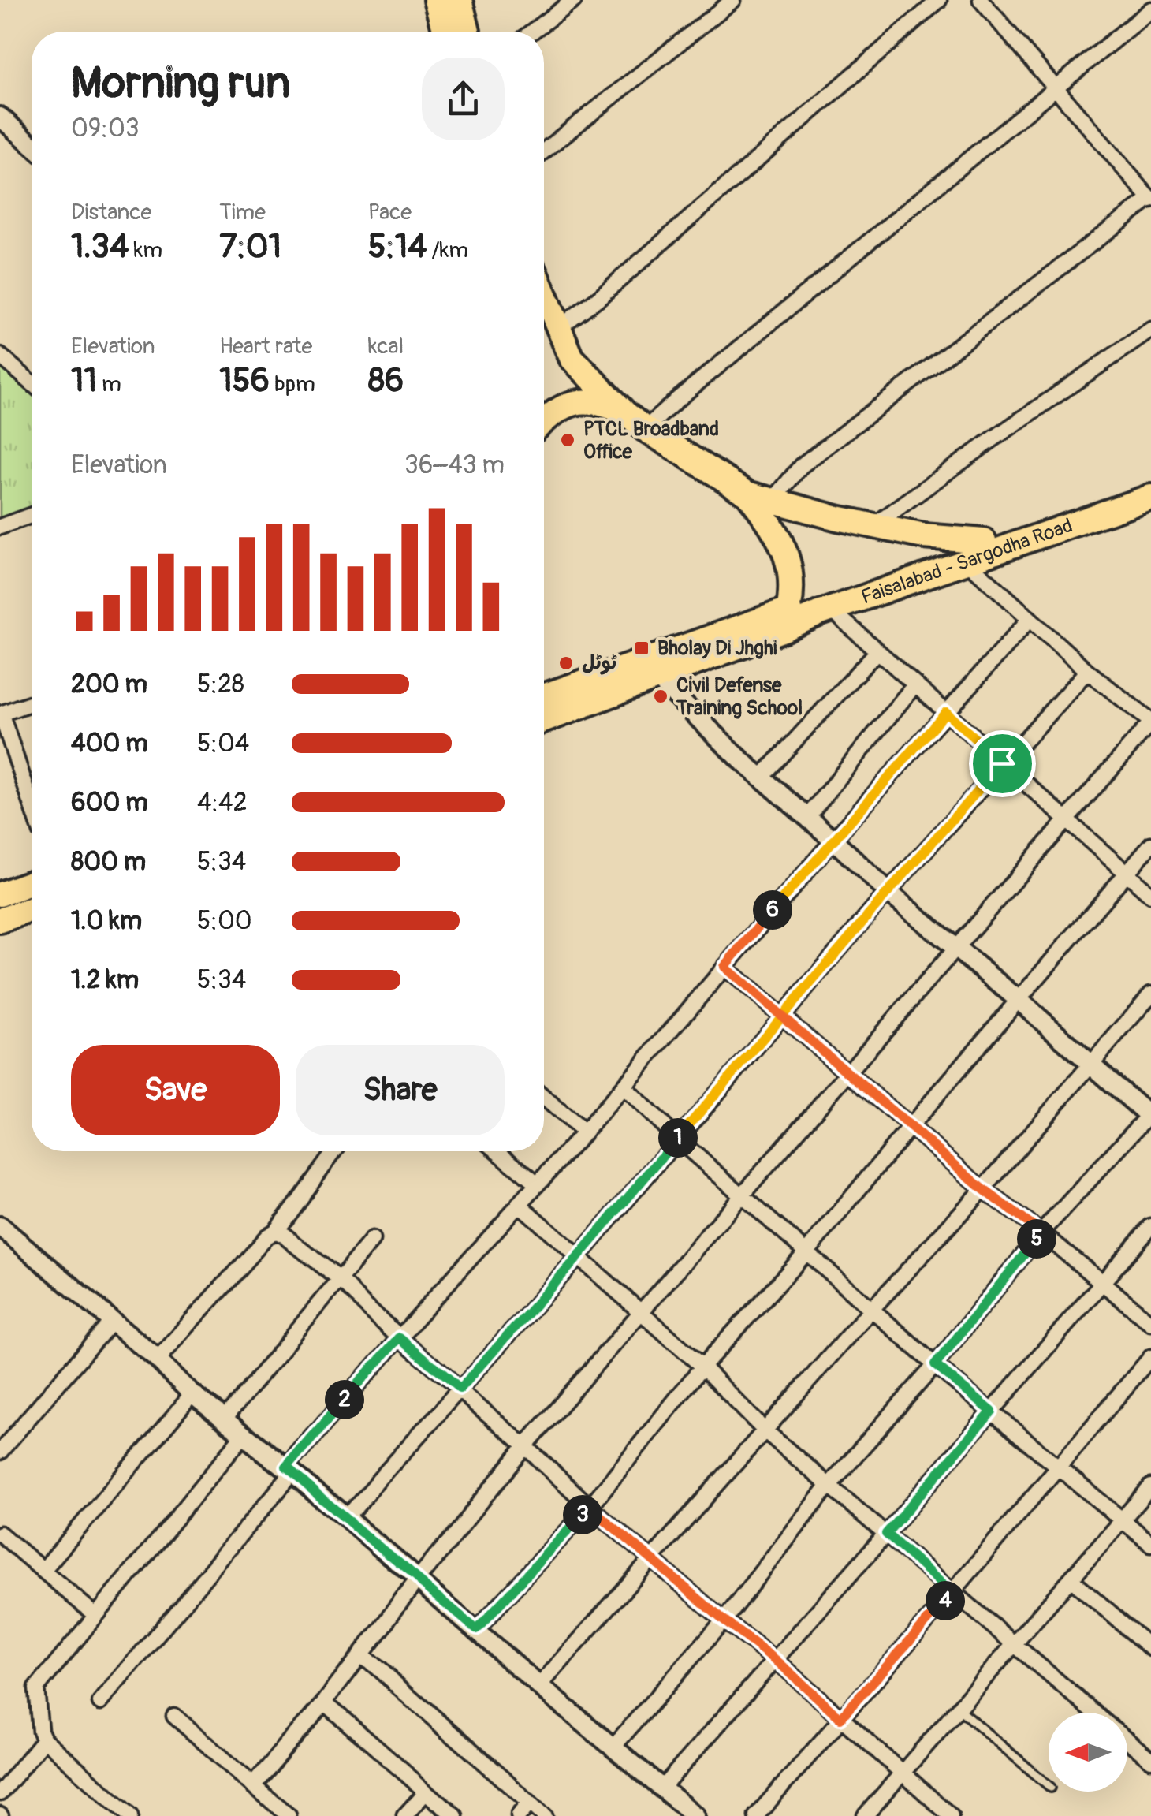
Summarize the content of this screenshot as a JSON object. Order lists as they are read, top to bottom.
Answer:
{
  "streets": {
    "main road": ["Faisalabad - Sargodha Road"]
  },
  "places": {
    "other": ["PTCL Broadband Office", "ٹوٹل", "Civil Defense Training School"],
    "transit": ["Bholay Di Jhghi"]
  },
  "north": "left",
  "page": {
    "heading": ["Morning run", "09:03"],
    "stats": [
      ["Distance", "1.34 km"],
      ["Time", "7:01"],
      ["Pace", "5:14 /km"],
      ["Elevation", "11 m"],
      ["Heart rate", "156 bpm"],
      ["kcal", "86"]
    ],
    "chart": ["Elevation", "36–43 m"],
    "list": [
      {
        "name": "200 m",
        "note": "5:28"
      },
      {
        "name": "400 m",
        "note": "5:04"
      },
      {
        "name": "600 m",
        "note": "4:42"
      },
      {
        "name": "800 m",
        "note": "5:34"
      },
      {
        "name": "1.0 km",
        "note": "5:00"
      },
      {
        "name": "1.2 km",
        "note": "5:34"
      }
    ],
    "pins": [
      "6",
      "1",
      "5",
      "2",
      "3",
      "4"
    ],
    "buttons": ["Save", "Share"]
  }
}
